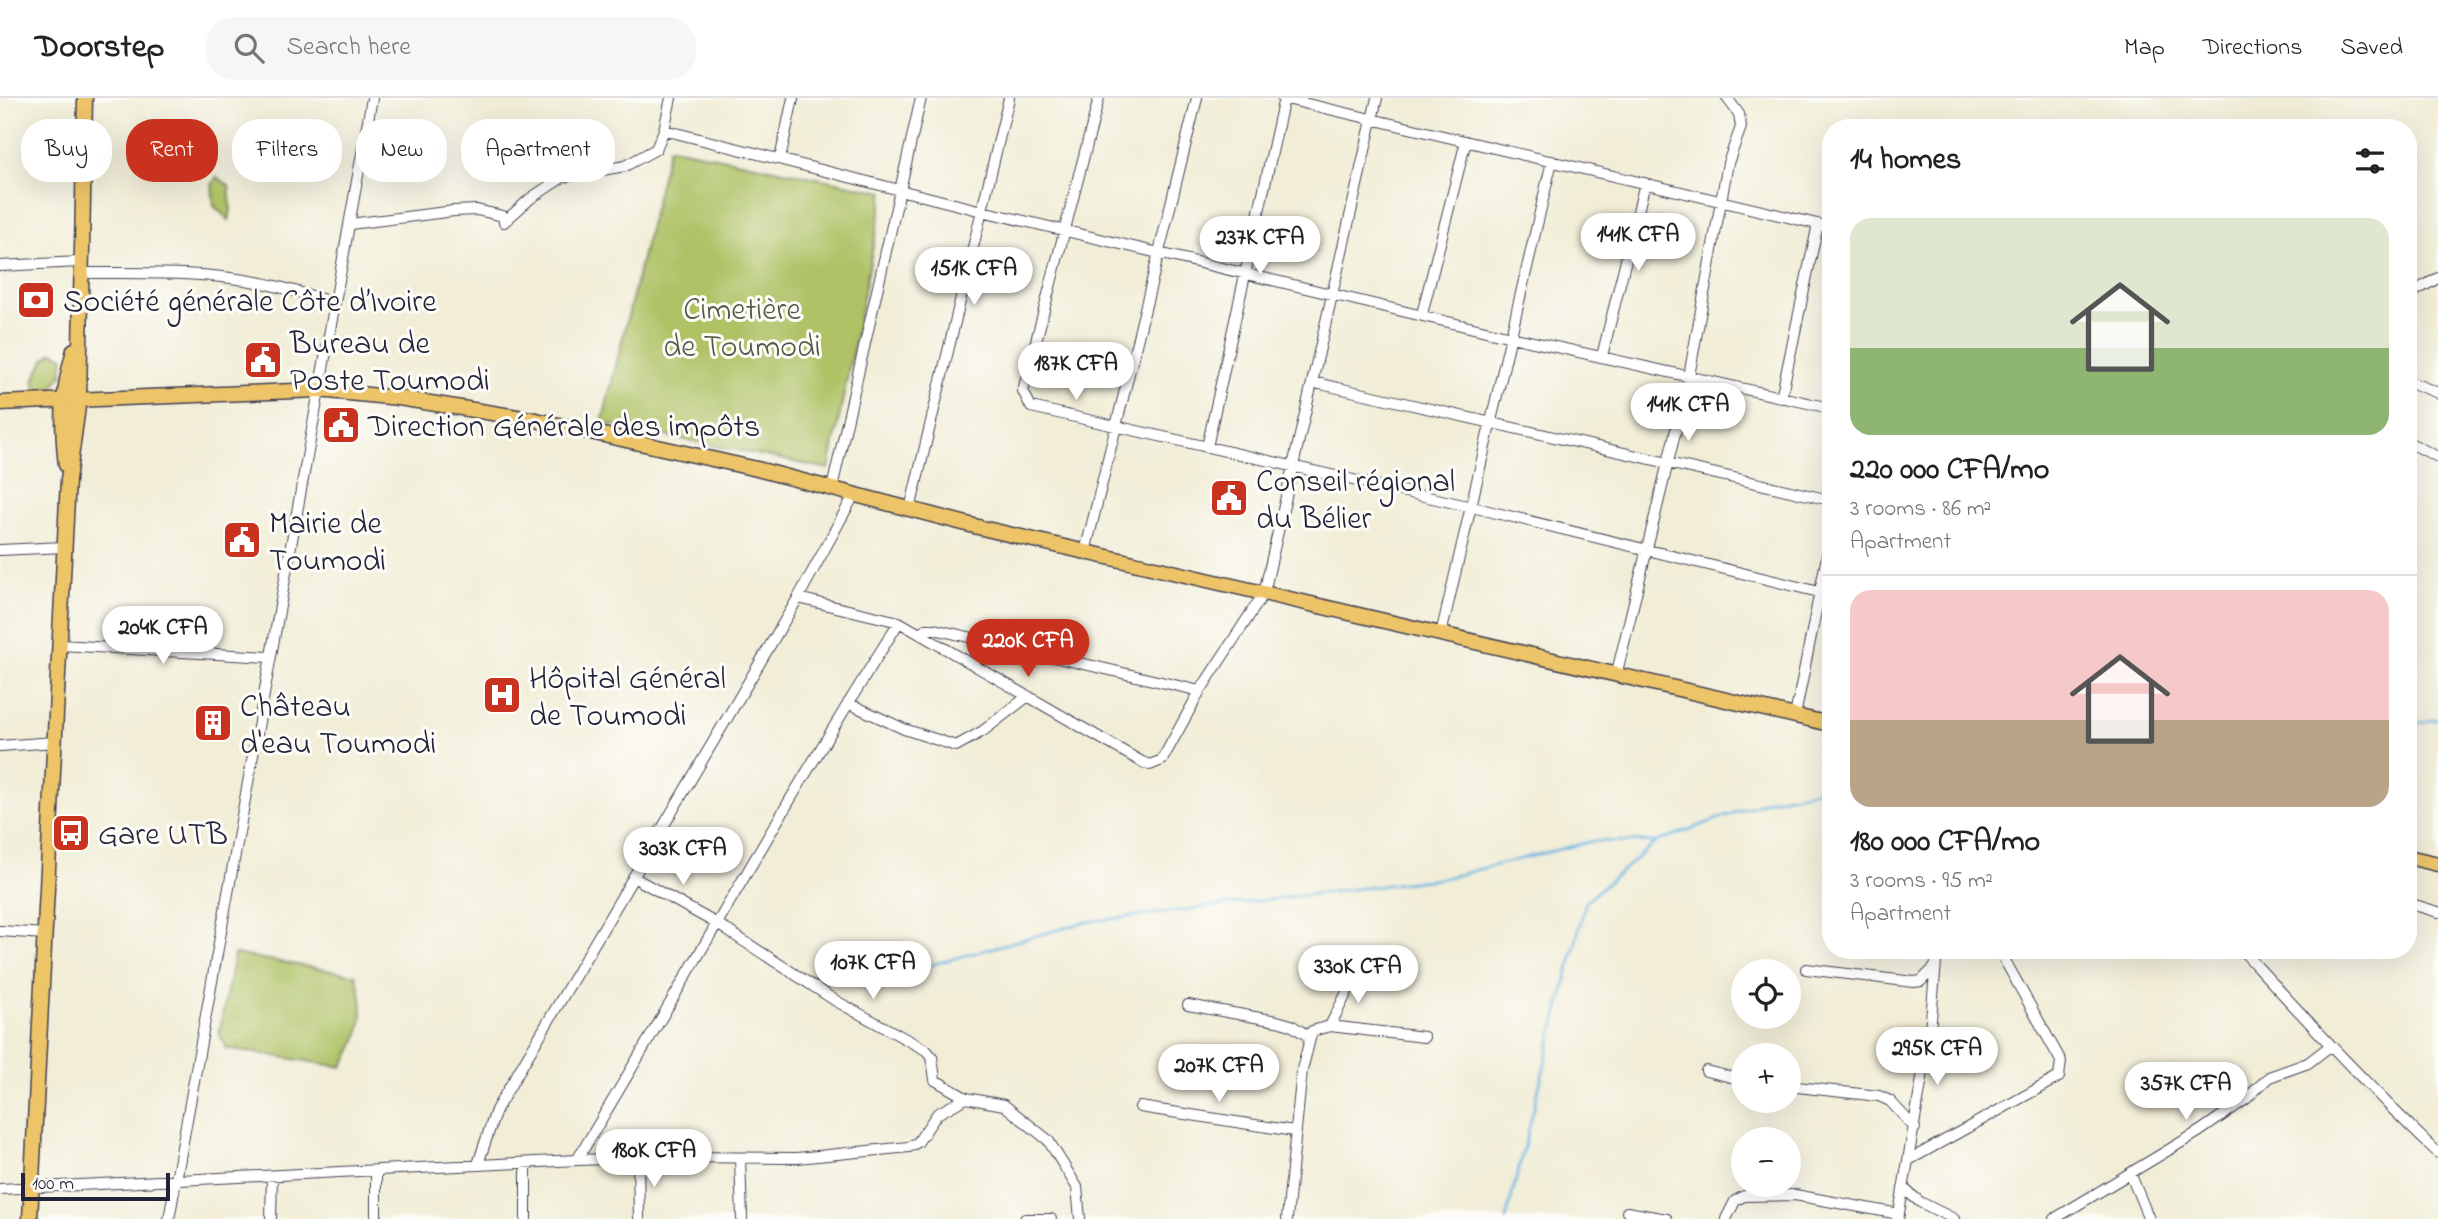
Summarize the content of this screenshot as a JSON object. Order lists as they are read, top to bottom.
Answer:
{
  "parks": ["Cimetière de Toumodi"],
  "places": {
    "bank": ["Société générale Côte d’Ivoire"],
    "public building": [
      "Bureau de Poste Toumodi",
      "Direction Générale des impôts",
      "Conseil régional du Bélier",
      "Mairie de Toumodi"
    ],
    "hospital": ["Hôpital Général de Toumodi"],
    "building": ["Château d'eau Toumodi"],
    "bus stop": ["Gare UTB"]
  },
  "scale_bar": "100 m",
  "page": {
    "header": "Doorstep",
    "search": "Search here",
    "nav": ["Map", "Directions", "Saved"],
    "chip": [
      "Buy",
      "Rent",
      "Filters",
      "New",
      "Apartment"
    ],
    "heading": "14 homes",
    "list": [
      {
        "name": "220 000 CFA/mo",
        "note": "3 rooms · 86 m² · Apartment"
      },
      {
        "name": "180 000 CFA/mo",
        "note": "3 rooms · 95 m² · Apartment"
      }
    ],
    "price": [
      "141K CFA",
      "237K CFA",
      "151K CFA",
      "187K CFA",
      "141K CFA",
      "204K CFA",
      "220K CFA",
      "303K CFA",
      "107K CFA",
      "330K CFA",
      "295K CFA",
      "207K CFA",
      "357K CFA",
      "180K CFA"
    ],
    "map_buttons": ["+", "−"],
    "scale": "100 m"
  }
}
